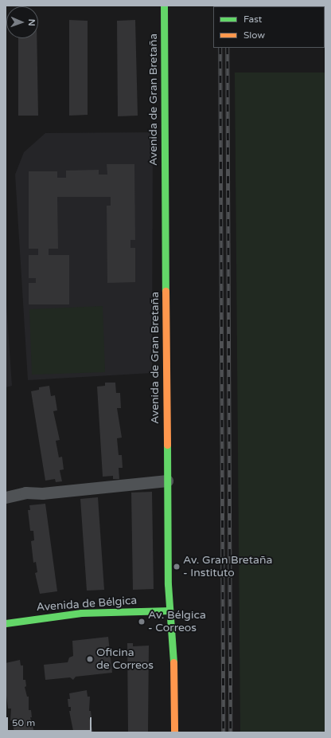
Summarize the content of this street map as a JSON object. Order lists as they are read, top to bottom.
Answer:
{
  "streets": {
    "street": ["Avenida de Gran Bretaña", "Avenida de Bélgica"]
  },
  "crossings": [
    ["Avenida de Gran Bretaña", "Avenida de Bélgica"]
  ],
  "places": ["Av. Gran Bretaña - Instituto", "Av. Bélgica - Correos", "Oficina de Correos"],
  "legend": ["Fast", "Slow"],
  "scale_bar": "50 m",
  "north": "right"
}
